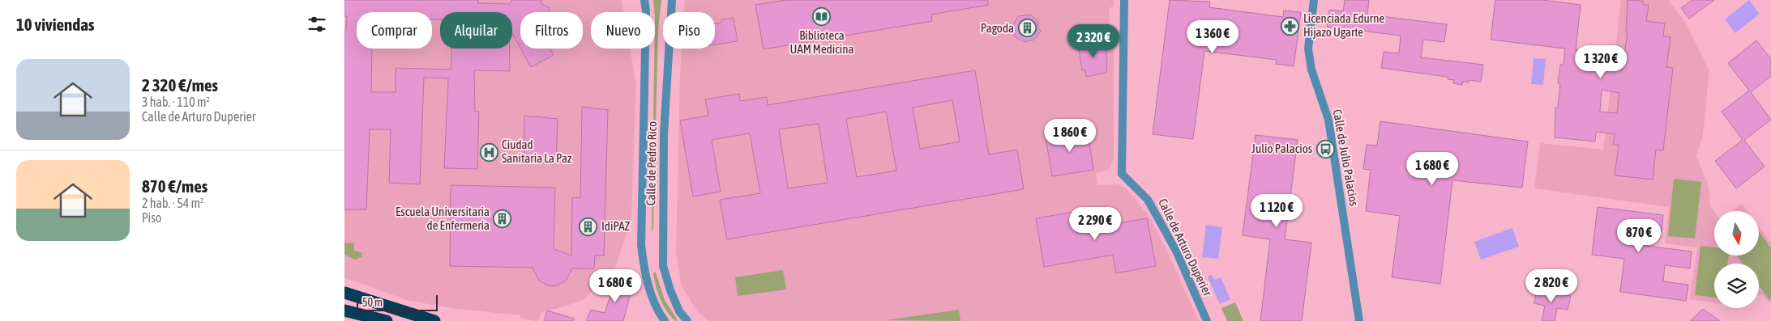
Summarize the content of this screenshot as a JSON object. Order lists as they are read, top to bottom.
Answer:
{
  "streets": {
    "street": ["Calle de Julio Palacios", "Calle de Pedro Rico", "Calle de Arturo Duperier"]
  },
  "places": {
    "library": ["Biblioteca UAM Medicina"],
    "pharmacy": ["Licenciada Edurne Hijazo Ugarte"],
    "building": ["Pagoda", "Escuela Universitaria de Enfermería", "IdiPAZ"],
    "bus stop": ["Julio Palacios"],
    "hospital": ["Ciudad Sanitaria La Paz"]
  },
  "scale_bar": "50 m",
  "north": "bottom",
  "page": {
    "heading": "10 viviendas",
    "chip": [
      "Comprar",
      "Alquilar",
      "Filtros",
      "Nuevo",
      "Piso"
    ],
    "price": [
      "1 360 €",
      "2 320 €",
      "1 320 €",
      "1 860 €",
      "1 680 €",
      "1 120 €",
      "2 290 €",
      "870 €",
      "1 680 €",
      "2 820 €"
    ],
    "list": [
      {
        "name": "2 320 €/mes",
        "note": "3 hab. · 110 m² · Calle de Arturo Duperier"
      },
      {
        "name": "870 €/mes",
        "note": "2 hab. · 54 m² · Piso"
      }
    ],
    "scale": "50 m"
  }
}
